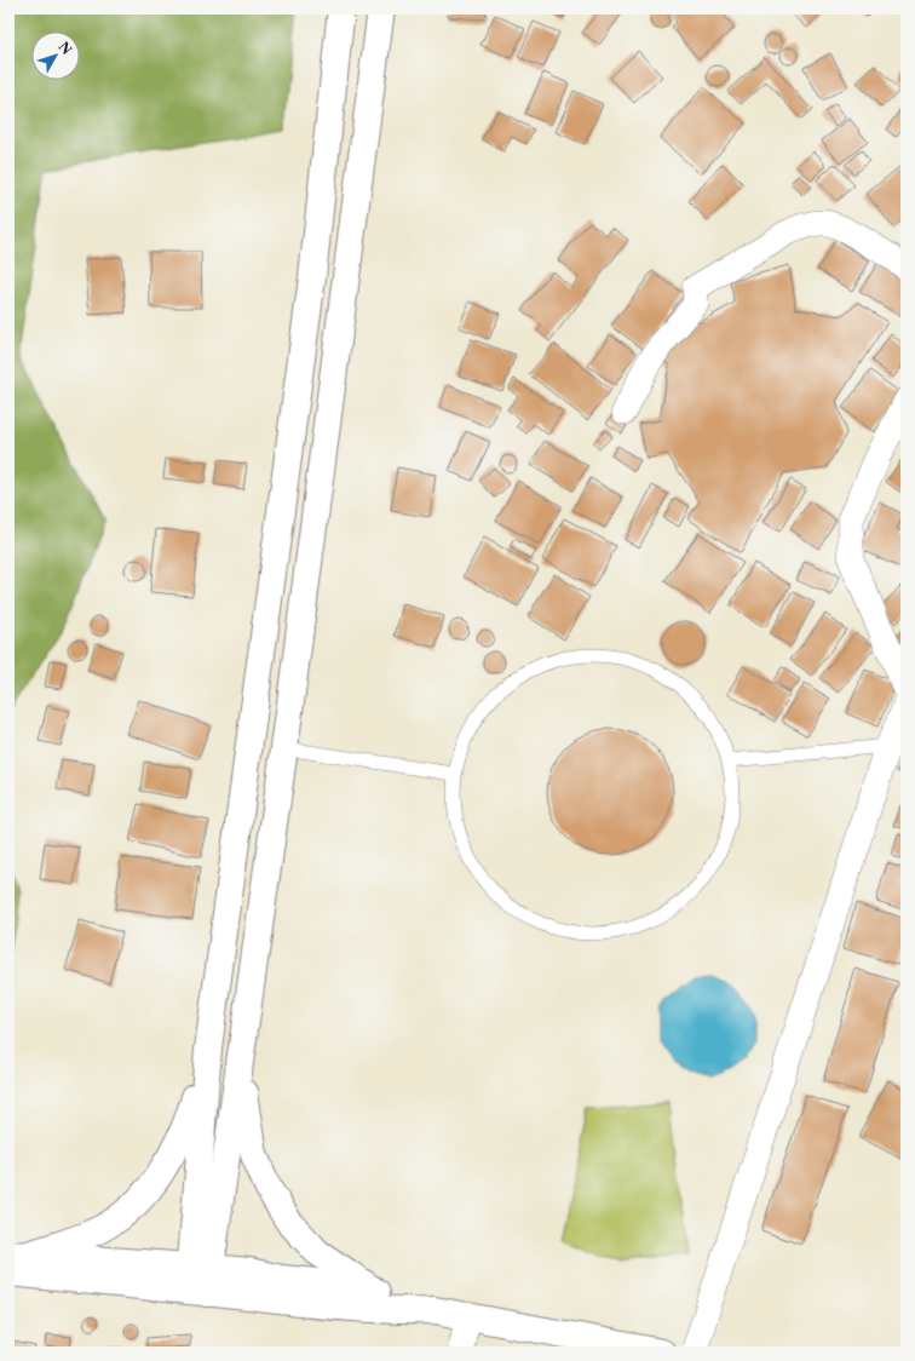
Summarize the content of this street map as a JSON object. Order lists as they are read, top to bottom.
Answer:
{
  "north": "top right"
}
